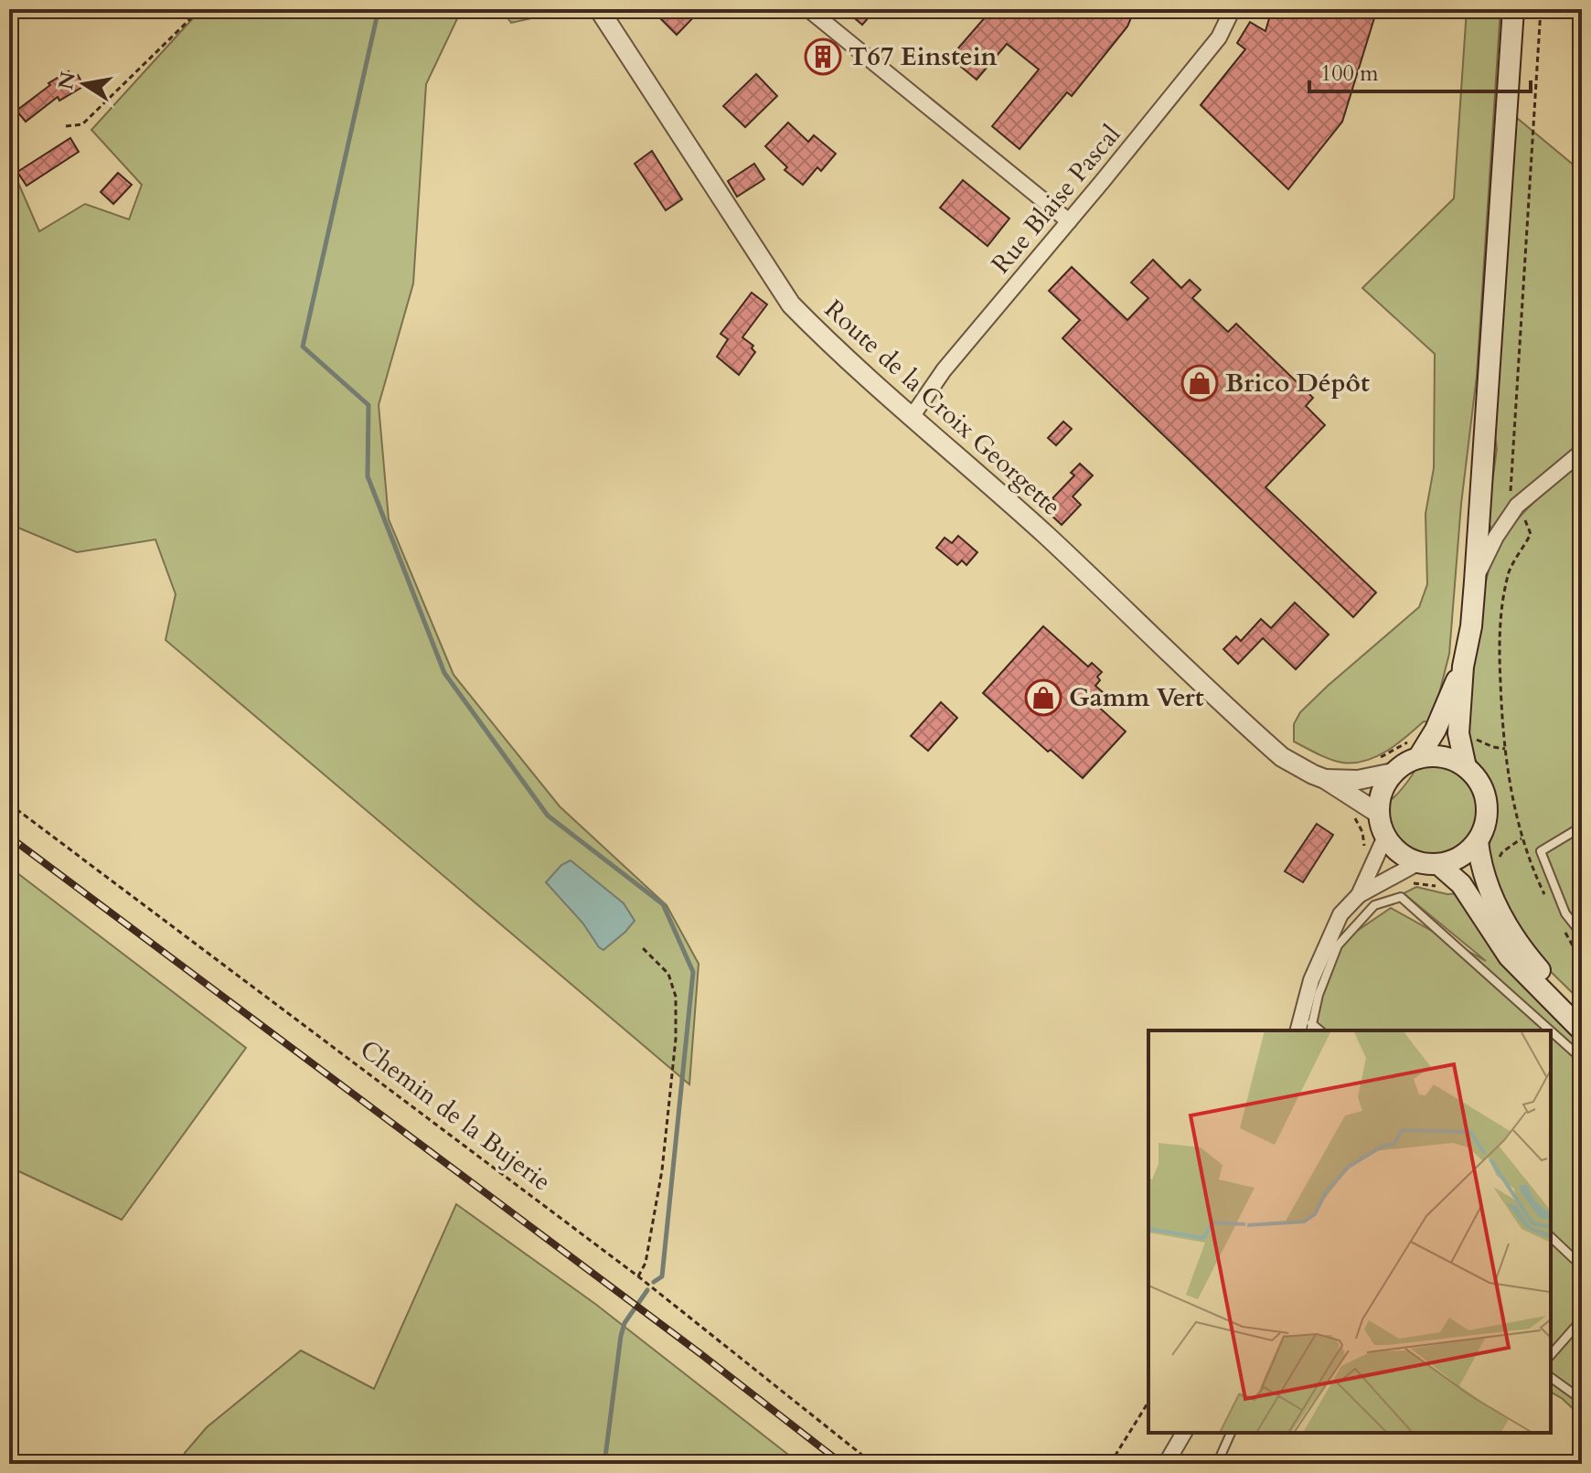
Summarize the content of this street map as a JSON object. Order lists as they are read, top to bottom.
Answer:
{
  "streets": {
    "street": ["Rue Blaise Pascal", "Route de la Croix Georgette"],
    "path": ["Chemin de la Bujerie"]
  },
  "crossings": [
    ["Rue Blaise Pascal", "Route de la Croix Georgette"]
  ],
  "places": {
    "building": ["T67 Einstein"],
    "shop": ["Brico Dépôt", "Gamm Vert"]
  },
  "scale_bar": "100 m",
  "north": "left"
}
